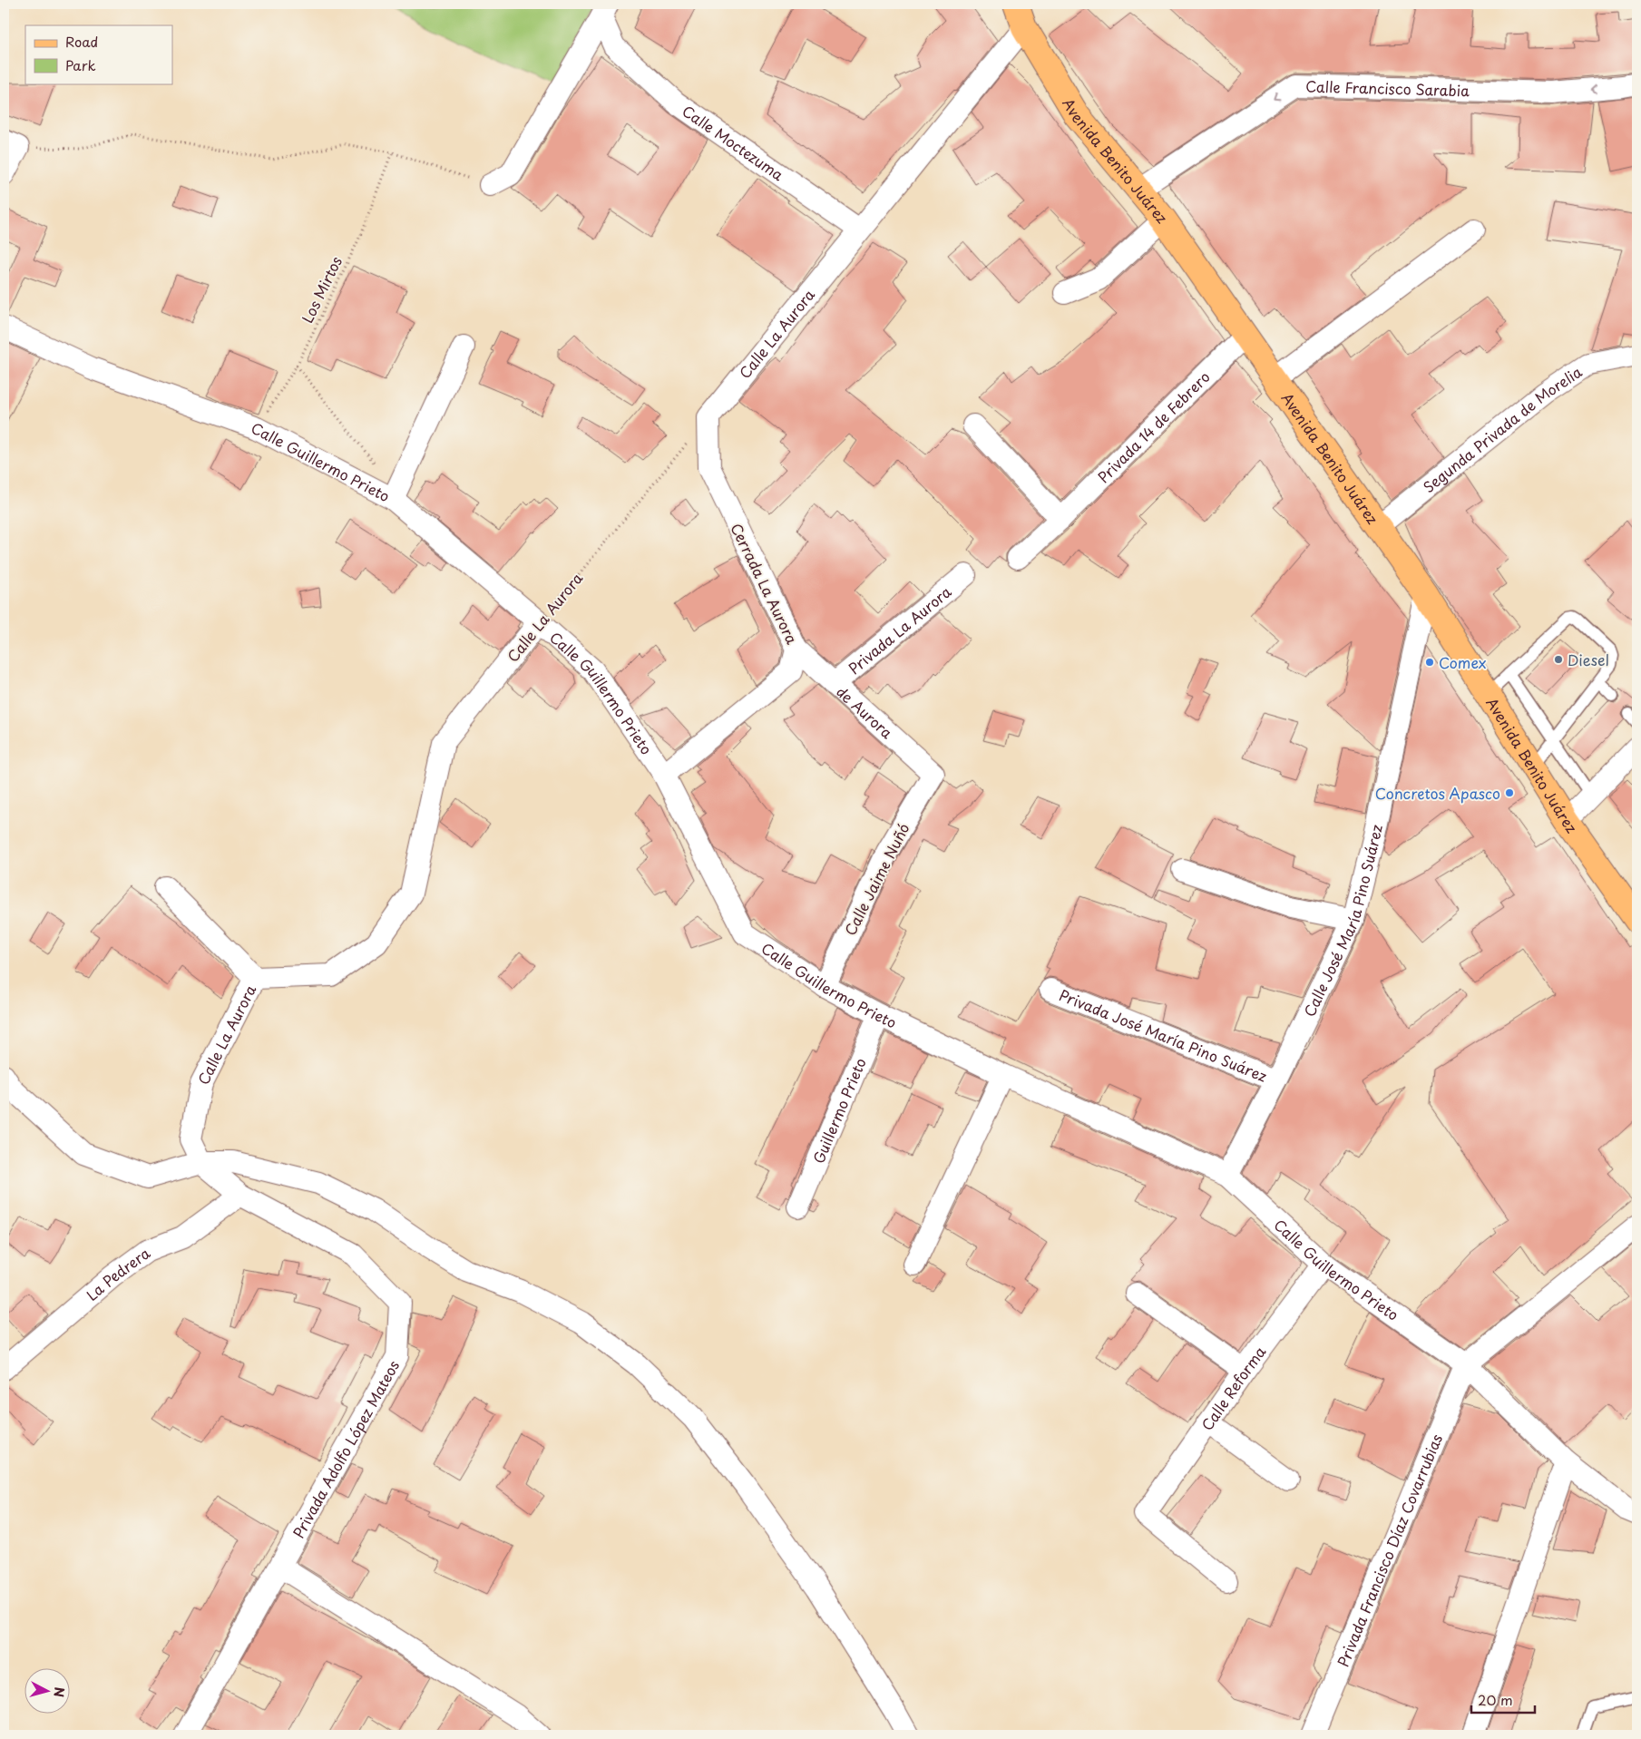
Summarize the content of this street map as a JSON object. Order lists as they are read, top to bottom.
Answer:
{
  "streets": {
    "main road": ["Avenida Benito Juárez"],
    "street": [
      "Calle Francisco Sarabia",
      "Calle Moctezuma",
      "Calle La Aurora",
      "Privada 14 de Febrero",
      "Segunda Privada de Morelia",
      "Calle Guillermo Prieto",
      "Cerrada La Aurora",
      "Privada La Aurora",
      "de Aurora",
      "Calle Jaime Nuñó",
      "Calle José María Pino Suárez",
      "Privada José María Pino Suárez",
      "Guillermo Prieto",
      "La Pedrera",
      "Calle Reforma",
      "Privada Adolfo López Mateos",
      "Privada Francisco Díaz Covarrubias"
    ],
    "path": ["Los Mirtos"]
  },
  "crossings": [
    ["Calle Francisco Sarabia", "Avenida Benito Juárez"],
    ["Calle Moctezuma", "Calle La Aurora"],
    ["Avenida Benito Juárez", "Calle La Aurora"],
    ["Avenida Benito Juárez", "Privada 14 de Febrero"],
    ["Avenida Benito Juárez", "Segunda Privada de Morelia"],
    ["Avenida Benito Juárez", "Calle José María Pino Suárez"],
    ["Los Mirtos", "Calle Guillermo Prieto"],
    ["Calle La Aurora", "Calle Guillermo Prieto"],
    ["Calle La Aurora", "Cerrada La Aurora"],
    ["Calle La Aurora", "La Pedrera"],
    ["Calle La Aurora", "Privada Adolfo López Mateos"],
    ["Calle Guillermo Prieto", "Cerrada La Aurora"],
    ["Calle Guillermo Prieto", "Calle Jaime Nuñó"],
    ["Calle Guillermo Prieto", "Calle José María Pino Suárez"],
    ["Calle Guillermo Prieto", "Guillermo Prieto"],
    ["Calle Guillermo Prieto", "Calle Reforma"],
    ["Calle Guillermo Prieto", "Privada Francisco Díaz Covarrubias"],
    ["Cerrada La Aurora", "de Aurora"],
    ["Privada La Aurora", "de Aurora"],
    ["de Aurora", "Calle Jaime Nuñó"],
    ["Calle José María Pino Suárez", "Privada José María Pino Suárez"],
    ["La Pedrera", "Privada Adolfo López Mateos"]
  ],
  "one_way": ["Calle Francisco Sarabia"],
  "places": ["Diesel", "Comex", "Concretos Apasco"],
  "legend": ["Road", "Park"],
  "scale_bar": "20 m",
  "north": "right"
}
